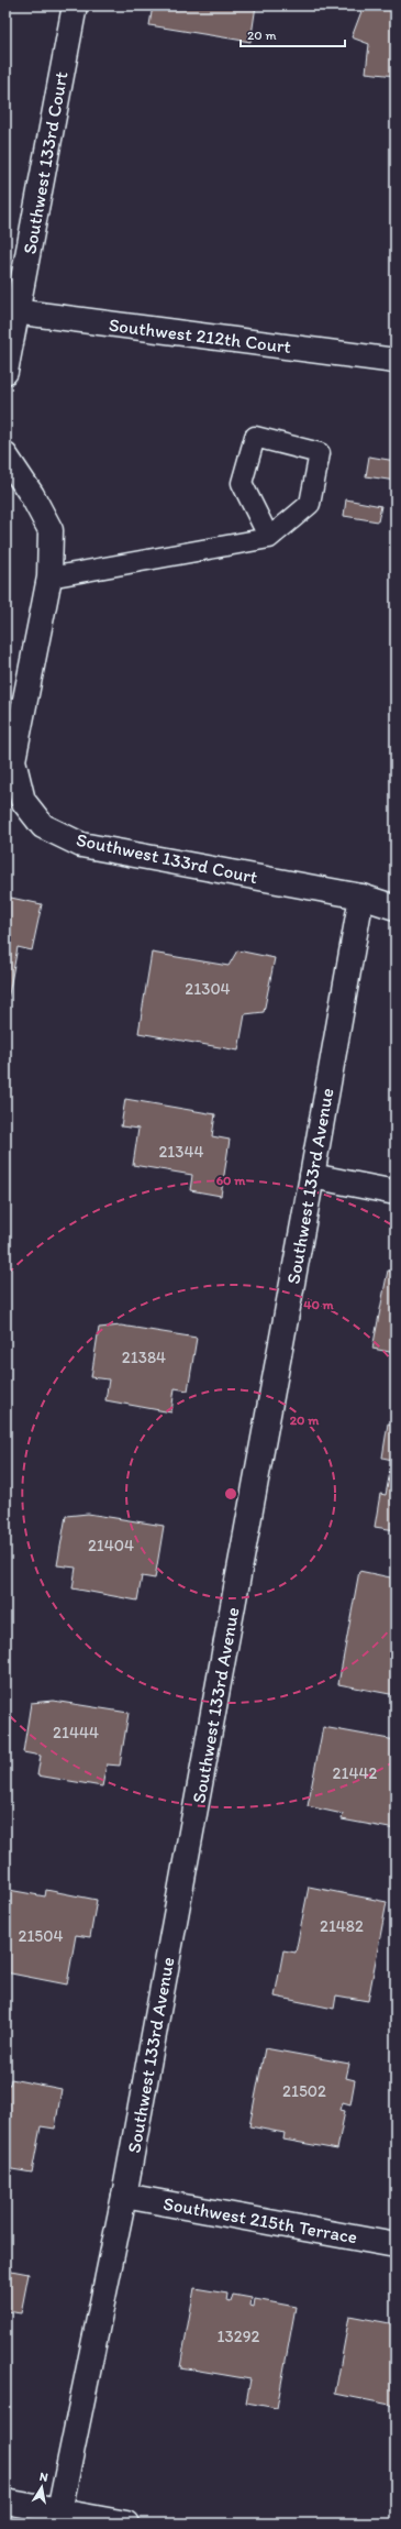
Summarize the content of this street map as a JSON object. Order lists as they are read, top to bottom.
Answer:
{
  "streets": {
    "street": [
      "Southwest 133rd Court",
      "Southwest 212th Court",
      "Southwest 133rd Avenue",
      "Southwest 215th Terrace"
    ]
  },
  "crossings": [
    ["Southwest 133rd Court", "Southwest 212th Court"],
    ["Southwest 133rd Court", "Southwest 133rd Avenue"],
    ["Southwest 133rd Avenue", "Southwest 215th Terrace"]
  ],
  "house_numbers": [
    "21304",
    "21344",
    "21384",
    "21404",
    "21444",
    "21442",
    "21482",
    "21504",
    "21502",
    "13292"
  ],
  "scale_bar": "20 m",
  "north": "top",
  "rings": ["60 m", "40 m", "20 m"]
}
